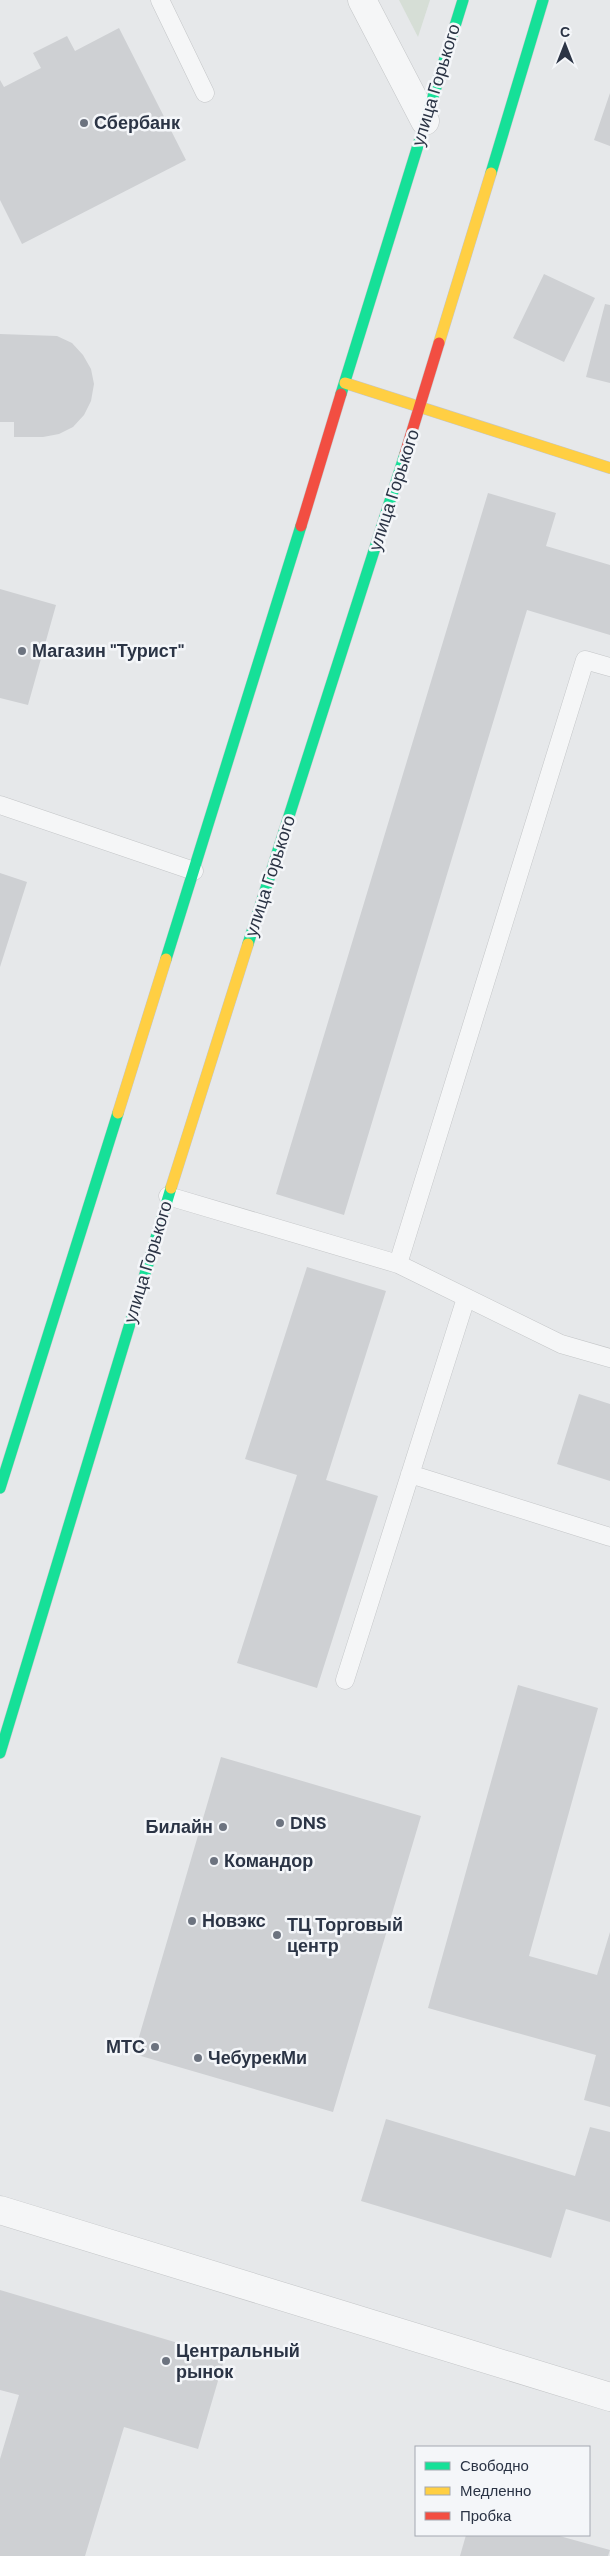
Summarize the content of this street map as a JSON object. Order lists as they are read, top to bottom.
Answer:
{
  "streets": {
    "main road": ["улица Горького"]
  },
  "places": [
    "Сбербанк",
    "Магазин \"Турист\"",
    "DNS",
    "Билайн",
    "Командор",
    "Новэкс",
    "ТЦ Торговый центр",
    "МТС",
    "ЧебурекМи",
    "Центральный рынок"
  ],
  "legend": ["Свободно", "Медленно", "Пробка"],
  "north": "top"
}
